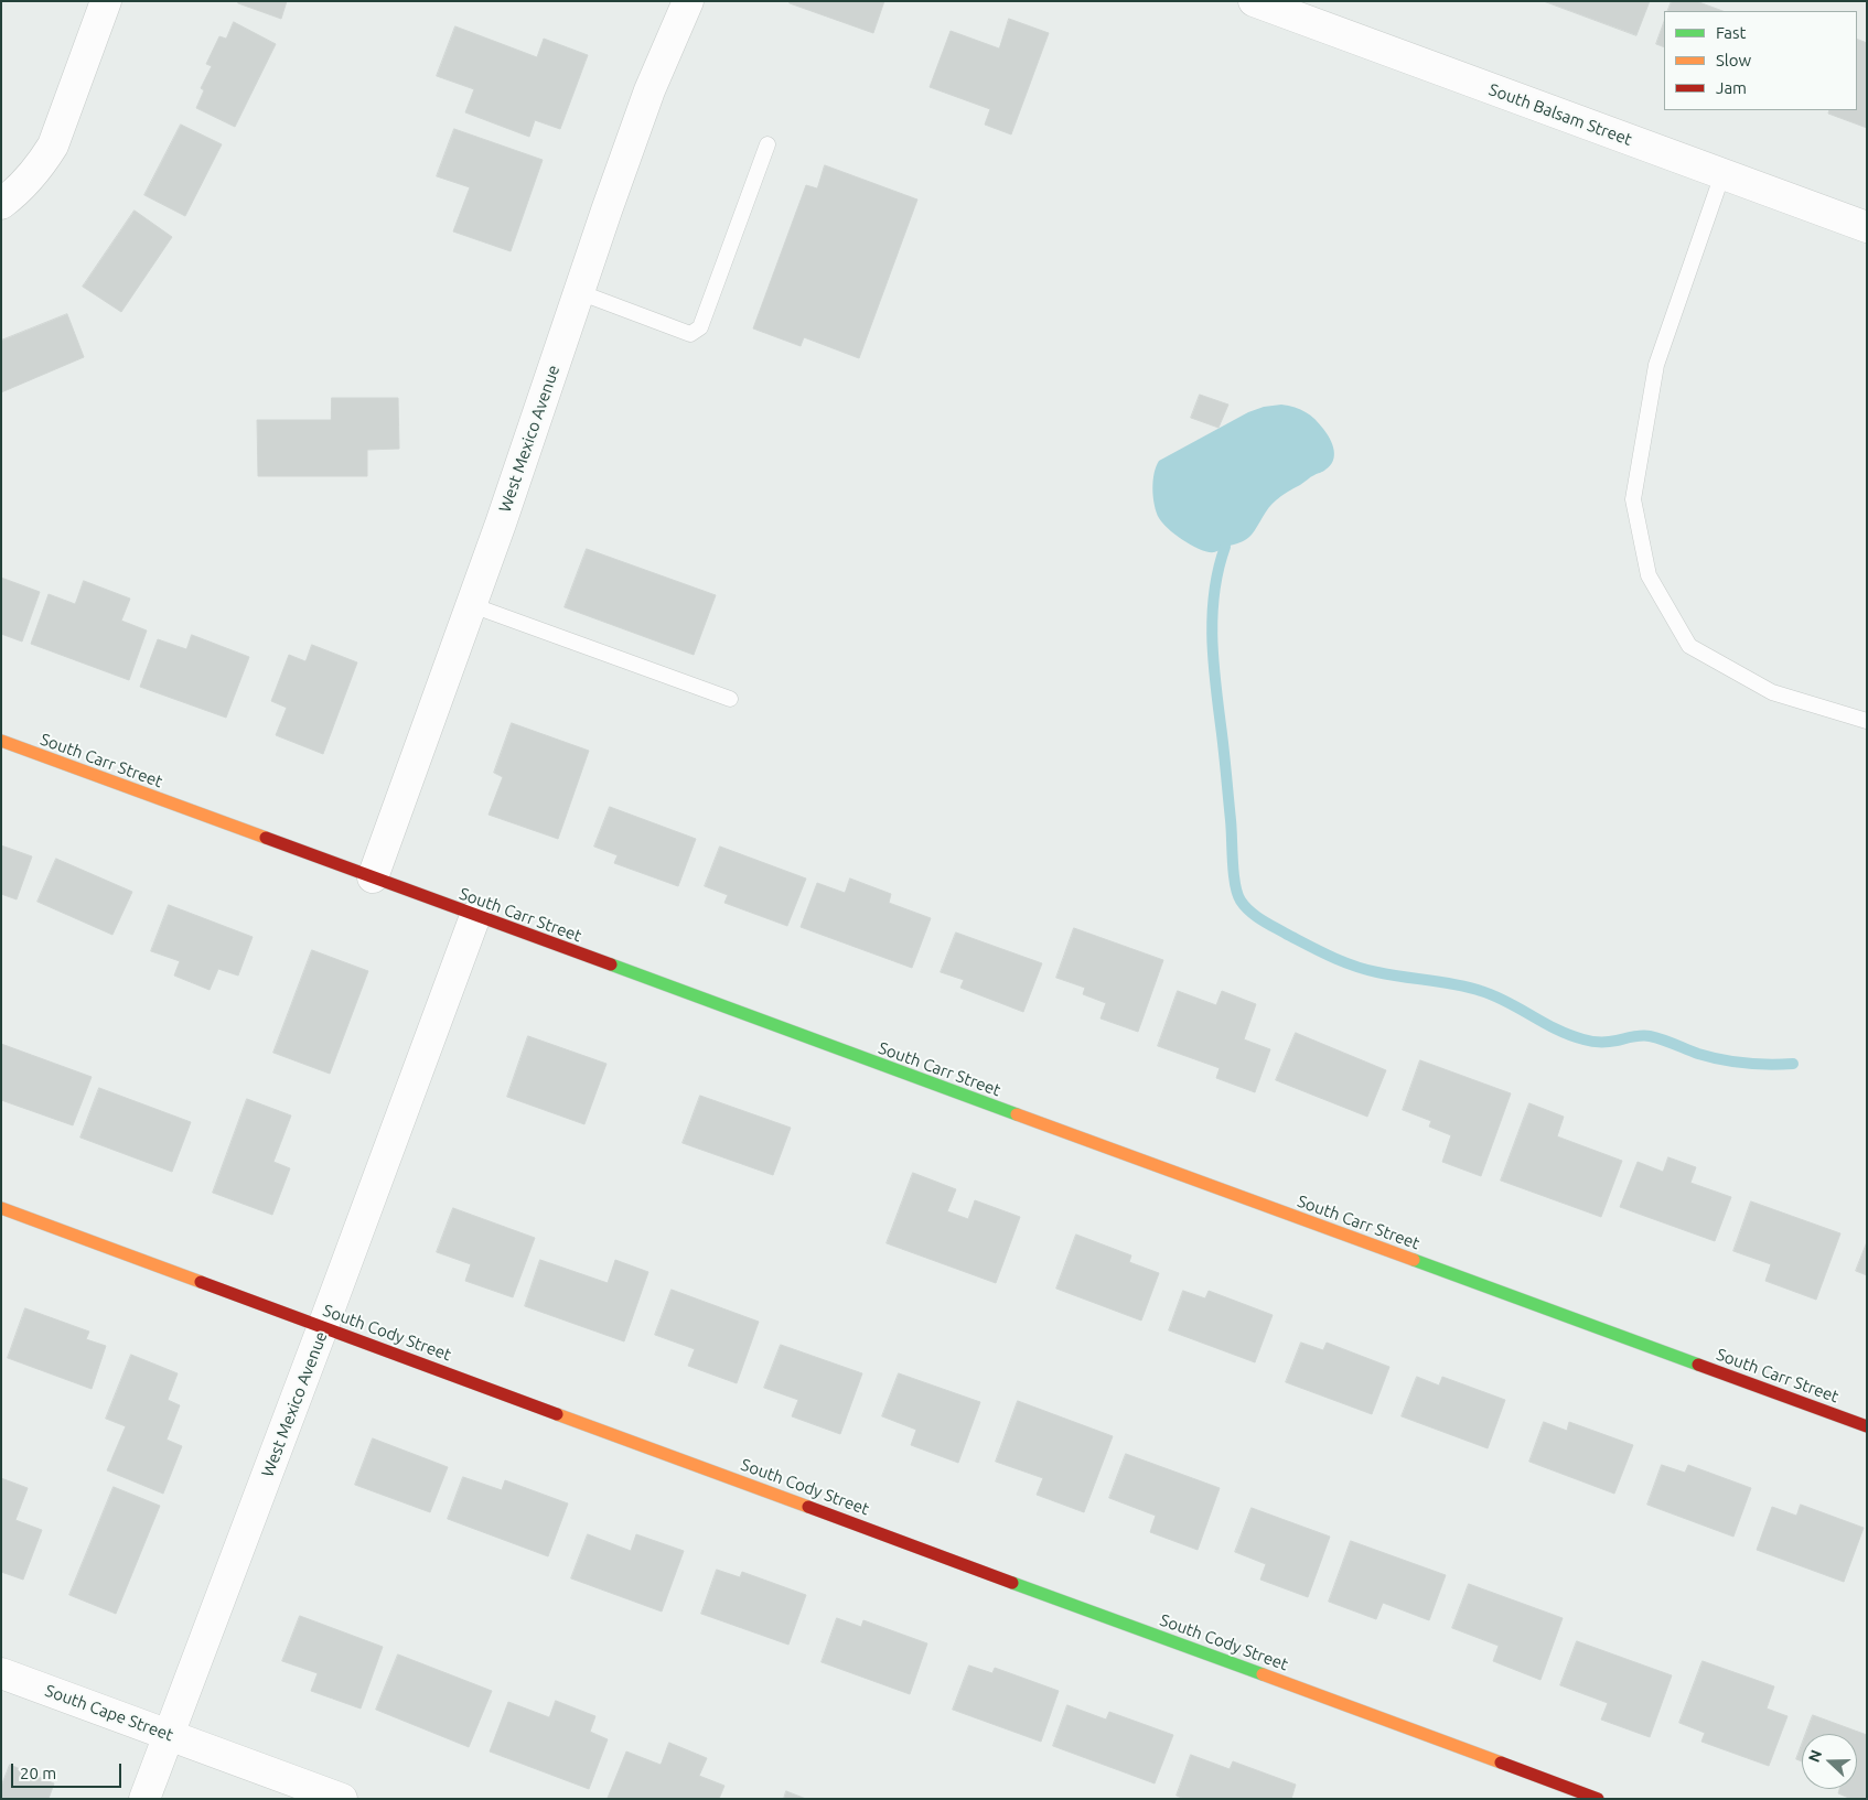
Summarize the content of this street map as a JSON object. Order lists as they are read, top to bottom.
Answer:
{
  "streets": {
    "street": [
      "South Balsam Street",
      "West Mexico Avenue",
      "South Carr Street",
      "South Cody Street",
      "South Cape Street"
    ]
  },
  "crossings": [
    ["West Mexico Avenue", "South Carr Street"],
    ["West Mexico Avenue", "South Cody Street"],
    ["West Mexico Avenue", "South Cape Street"]
  ],
  "legend": ["Fast", "Slow", "Jam"],
  "scale_bar": "20 m",
  "north": "left"
}
